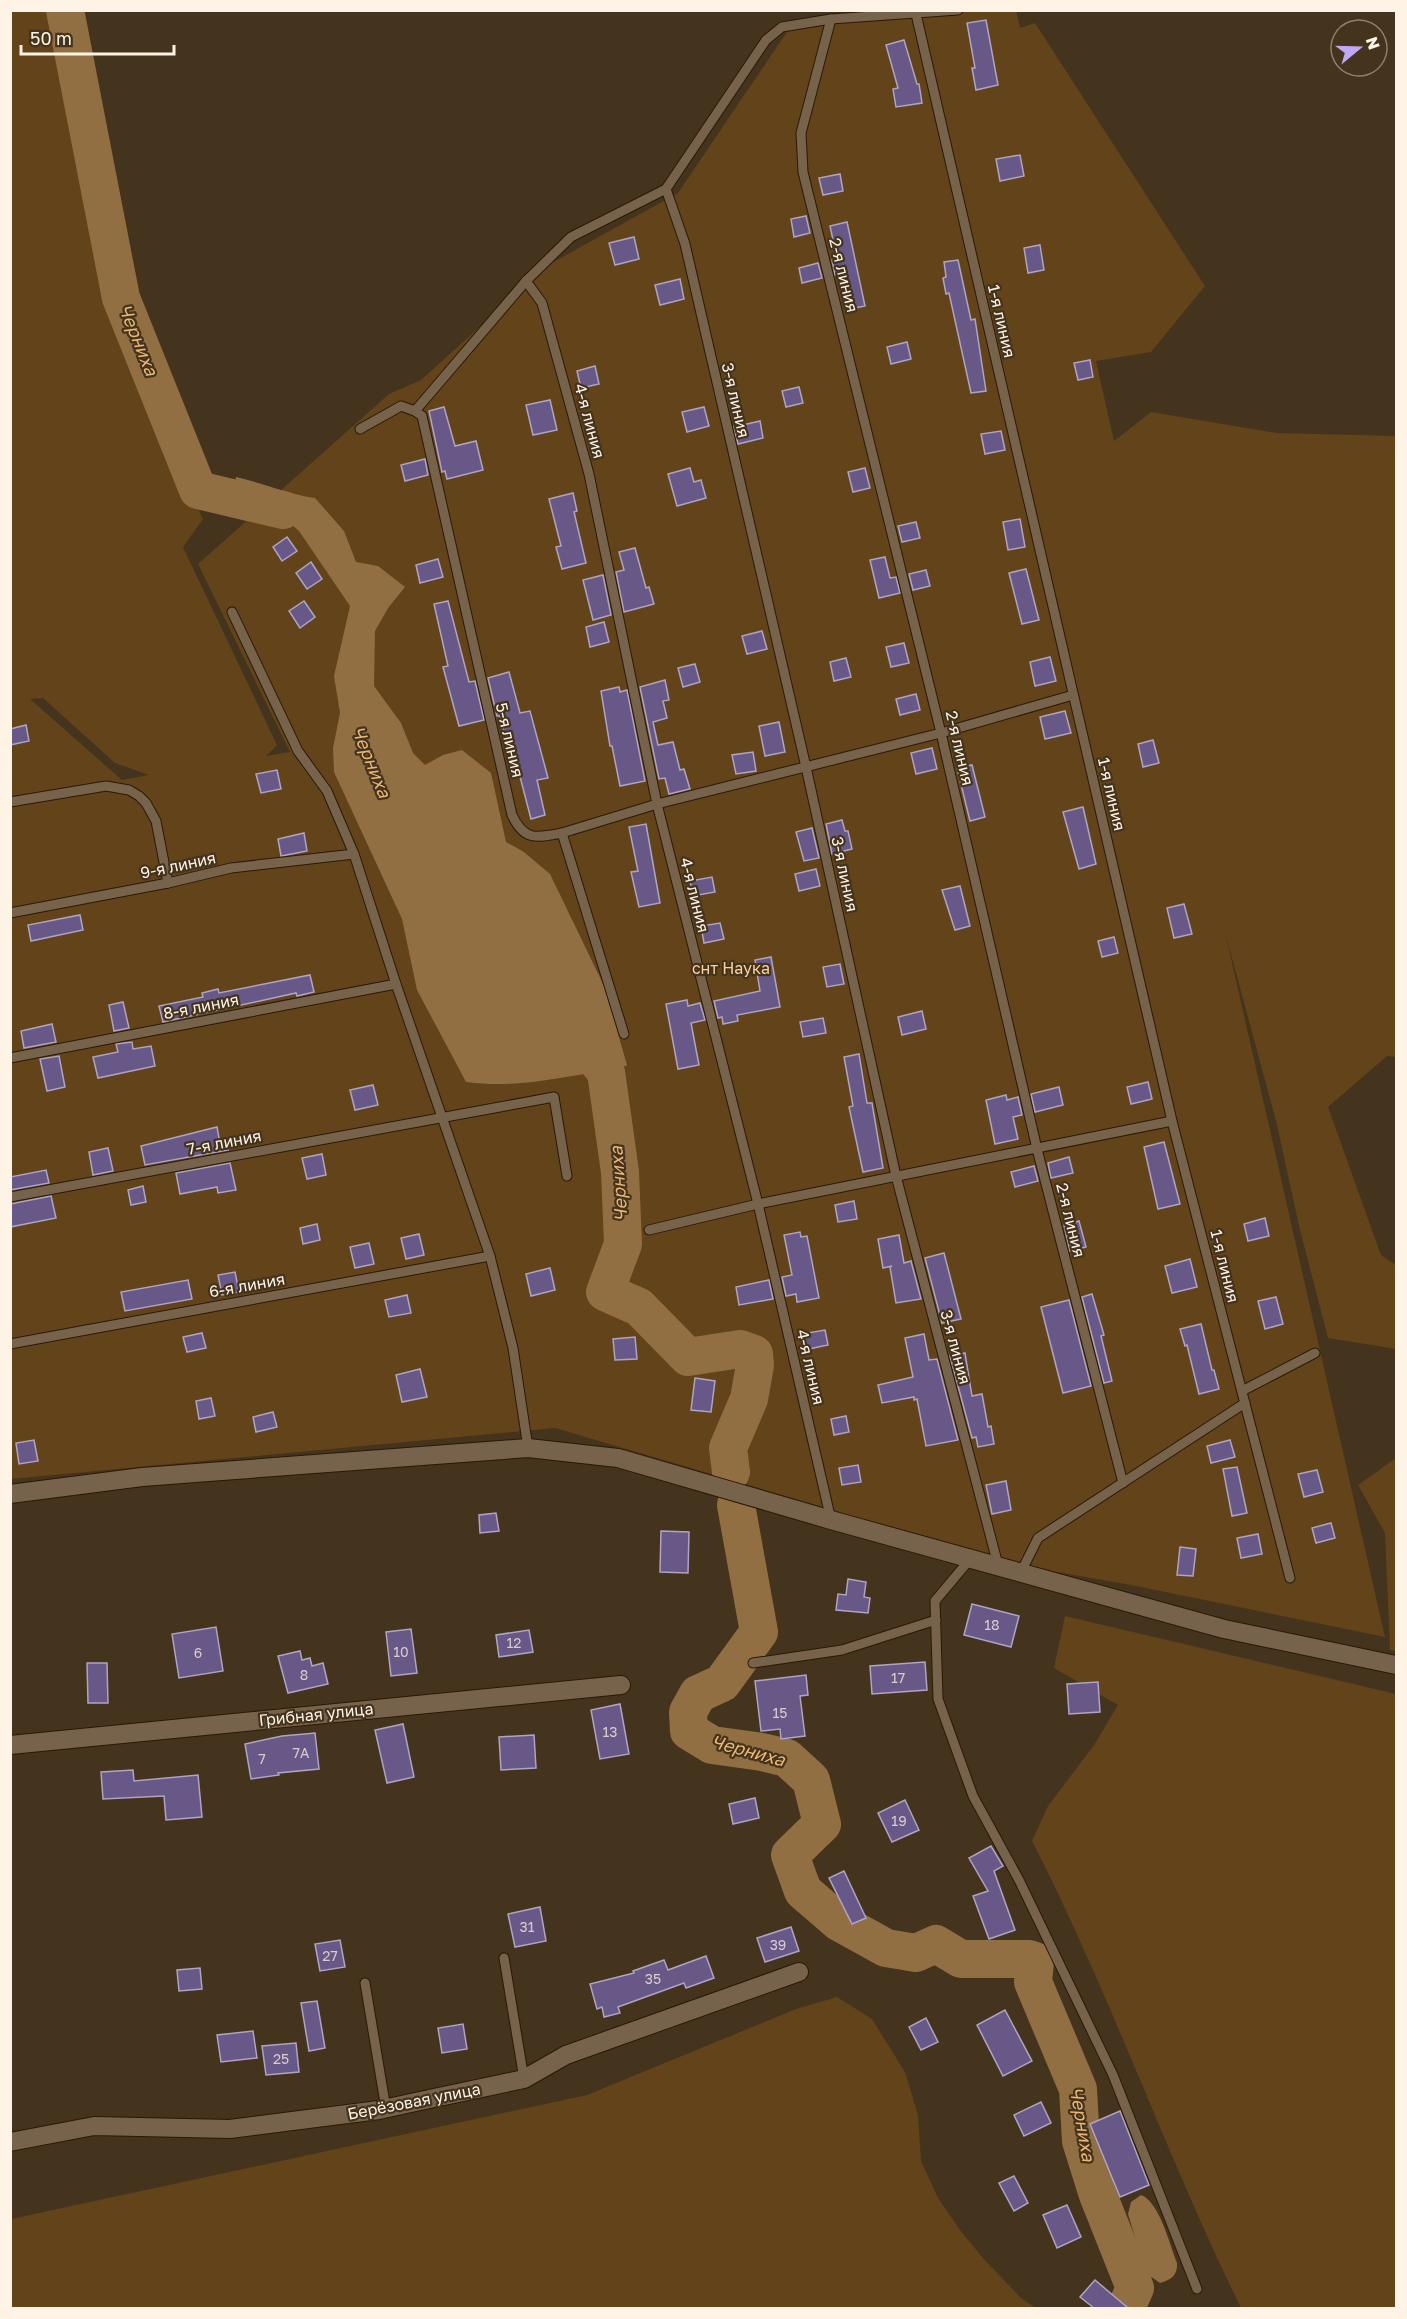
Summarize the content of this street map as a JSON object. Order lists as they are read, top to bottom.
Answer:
{
  "streets": {
    "street": ["Грибная улица", "Берёзовая улица"],
    "lane": [
      "2-я линия",
      "1-я линия",
      "3-я линия",
      "4-я линия",
      "5-я линия",
      "9-я линия",
      "8-я линия",
      "7-я линия",
      "6-я линия"
    ]
  },
  "water": ["Черниха"],
  "parks": ["снт Наука"],
  "house_numbers": [
    "18",
    "12",
    "10",
    "6",
    "8",
    "17",
    "15",
    "13",
    "7А",
    "7",
    "19",
    "31",
    "39",
    "27",
    "35",
    "25"
  ],
  "scale_bar": "50 m",
  "north": "right"
}
